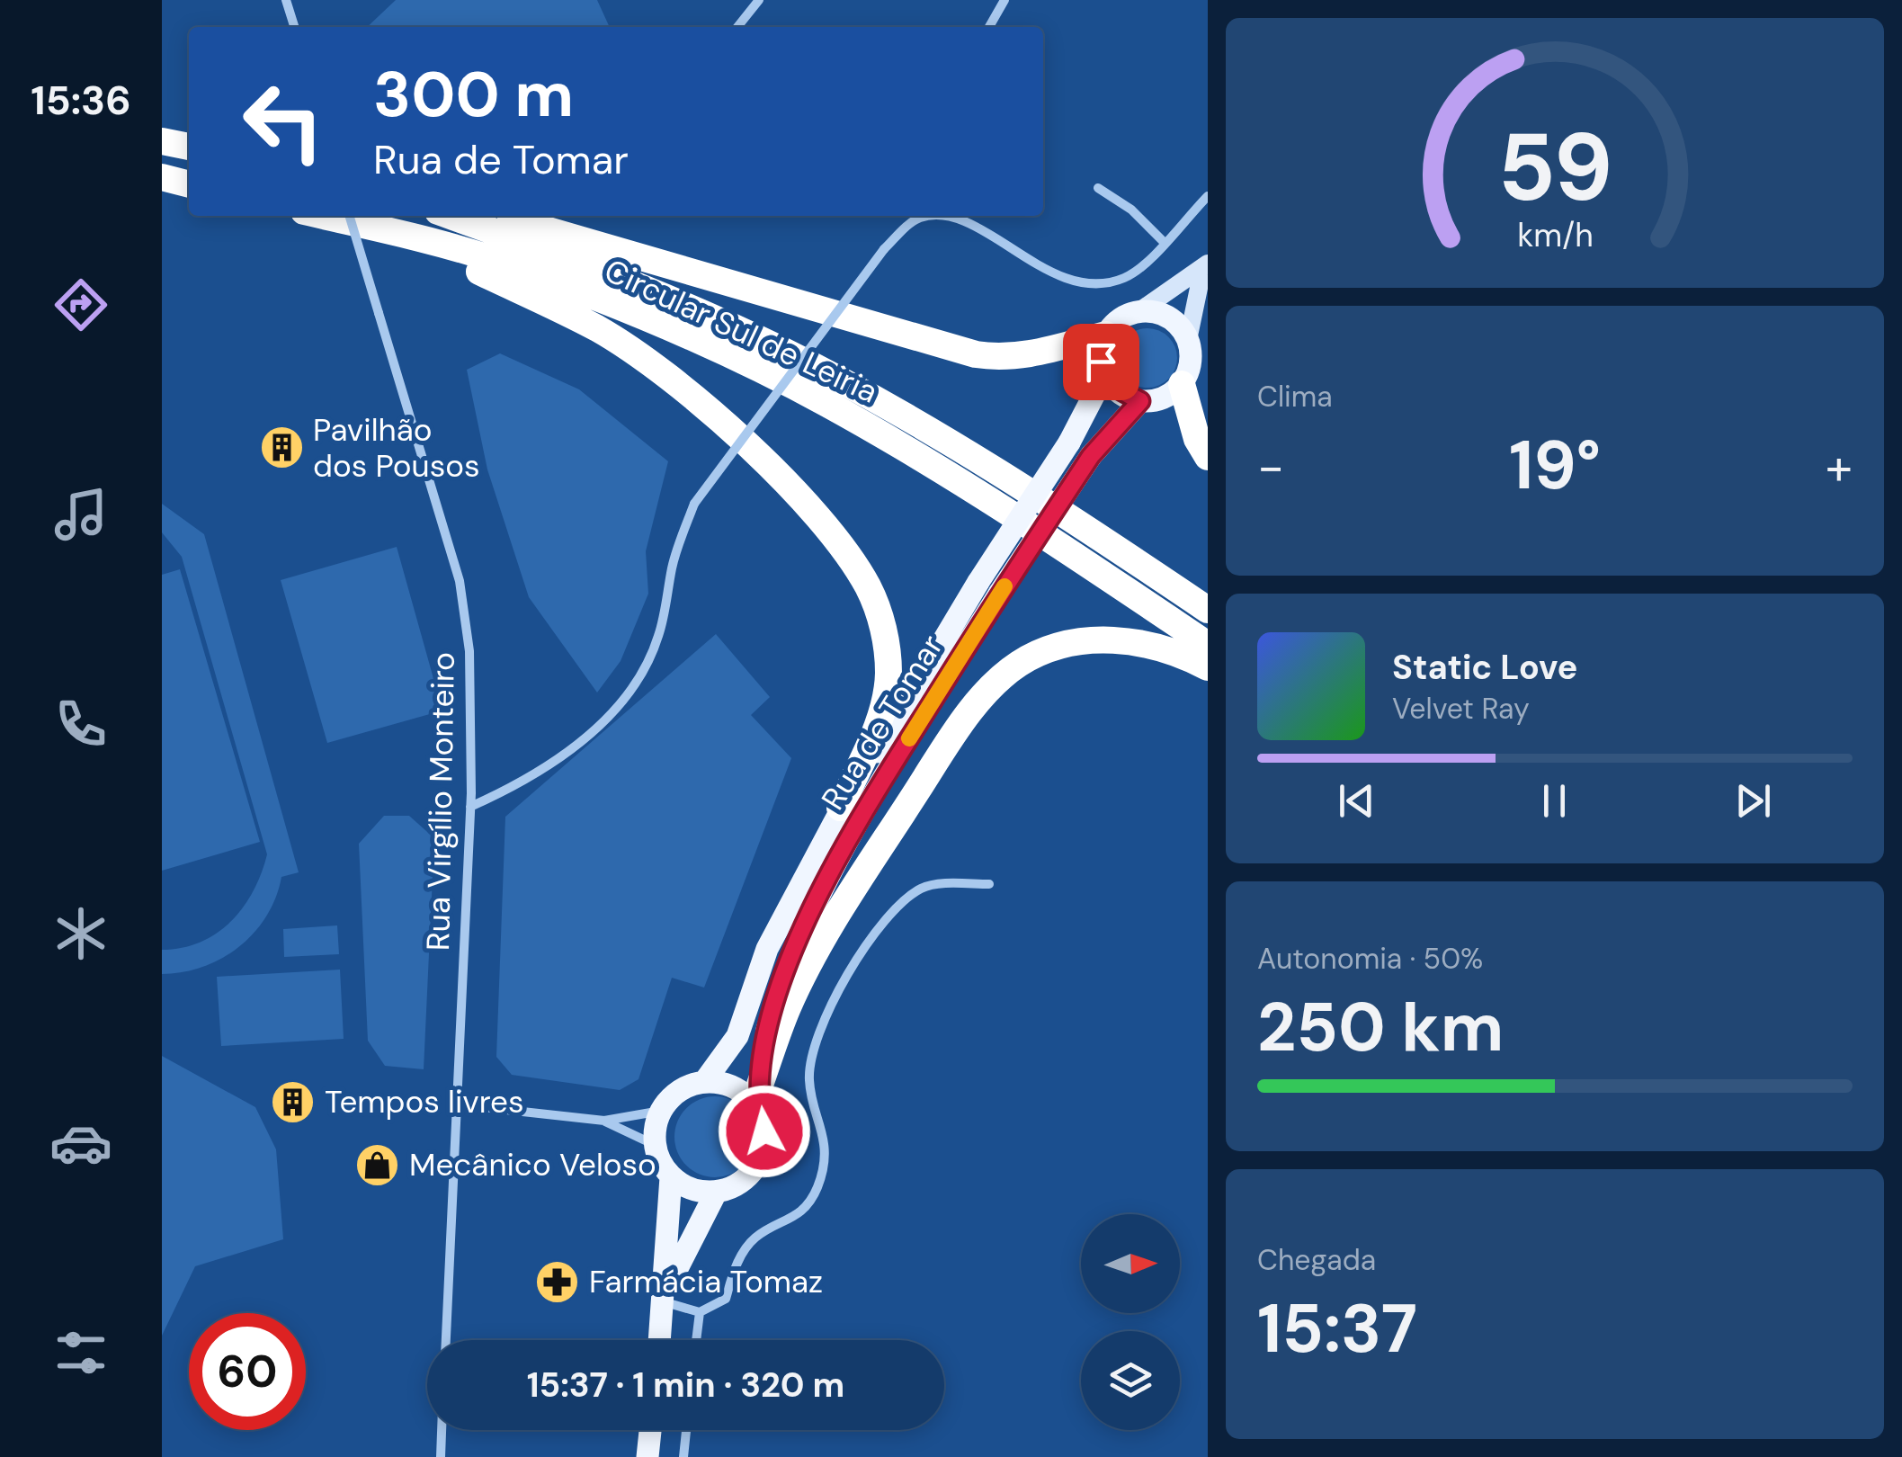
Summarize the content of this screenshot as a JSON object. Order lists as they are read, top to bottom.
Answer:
{
  "streets": {
    "highway": ["Circular Sul de Leiria"],
    "main road": ["Rua de Tomar"],
    "street": ["Rua Virgílio Monteiro"]
  },
  "places": {
    "building": ["Pavilhão dos Pousos", "Tempos livres"],
    "shop": ["Mecânico Veloso"],
    "pharmacy": ["Farmácia Tomaz"]
  },
  "north": "right",
  "page": {
    "tabs": "15:36",
    "turn": ["300 m", "Rua de Tomar"],
    "tile": [
      "Clima",
      ["Autonomia · 50%", "250 km"],
      ["Chegada", "15:37"]
    ],
    "heat": ["−", "19°", "+"],
    "song": ["Static Love", "Velvet Ray"],
    "limit": "60",
    "trip": "15:37 · 1 min · 320 m",
    "gauge": ["59", "km/h"]
  }
}
